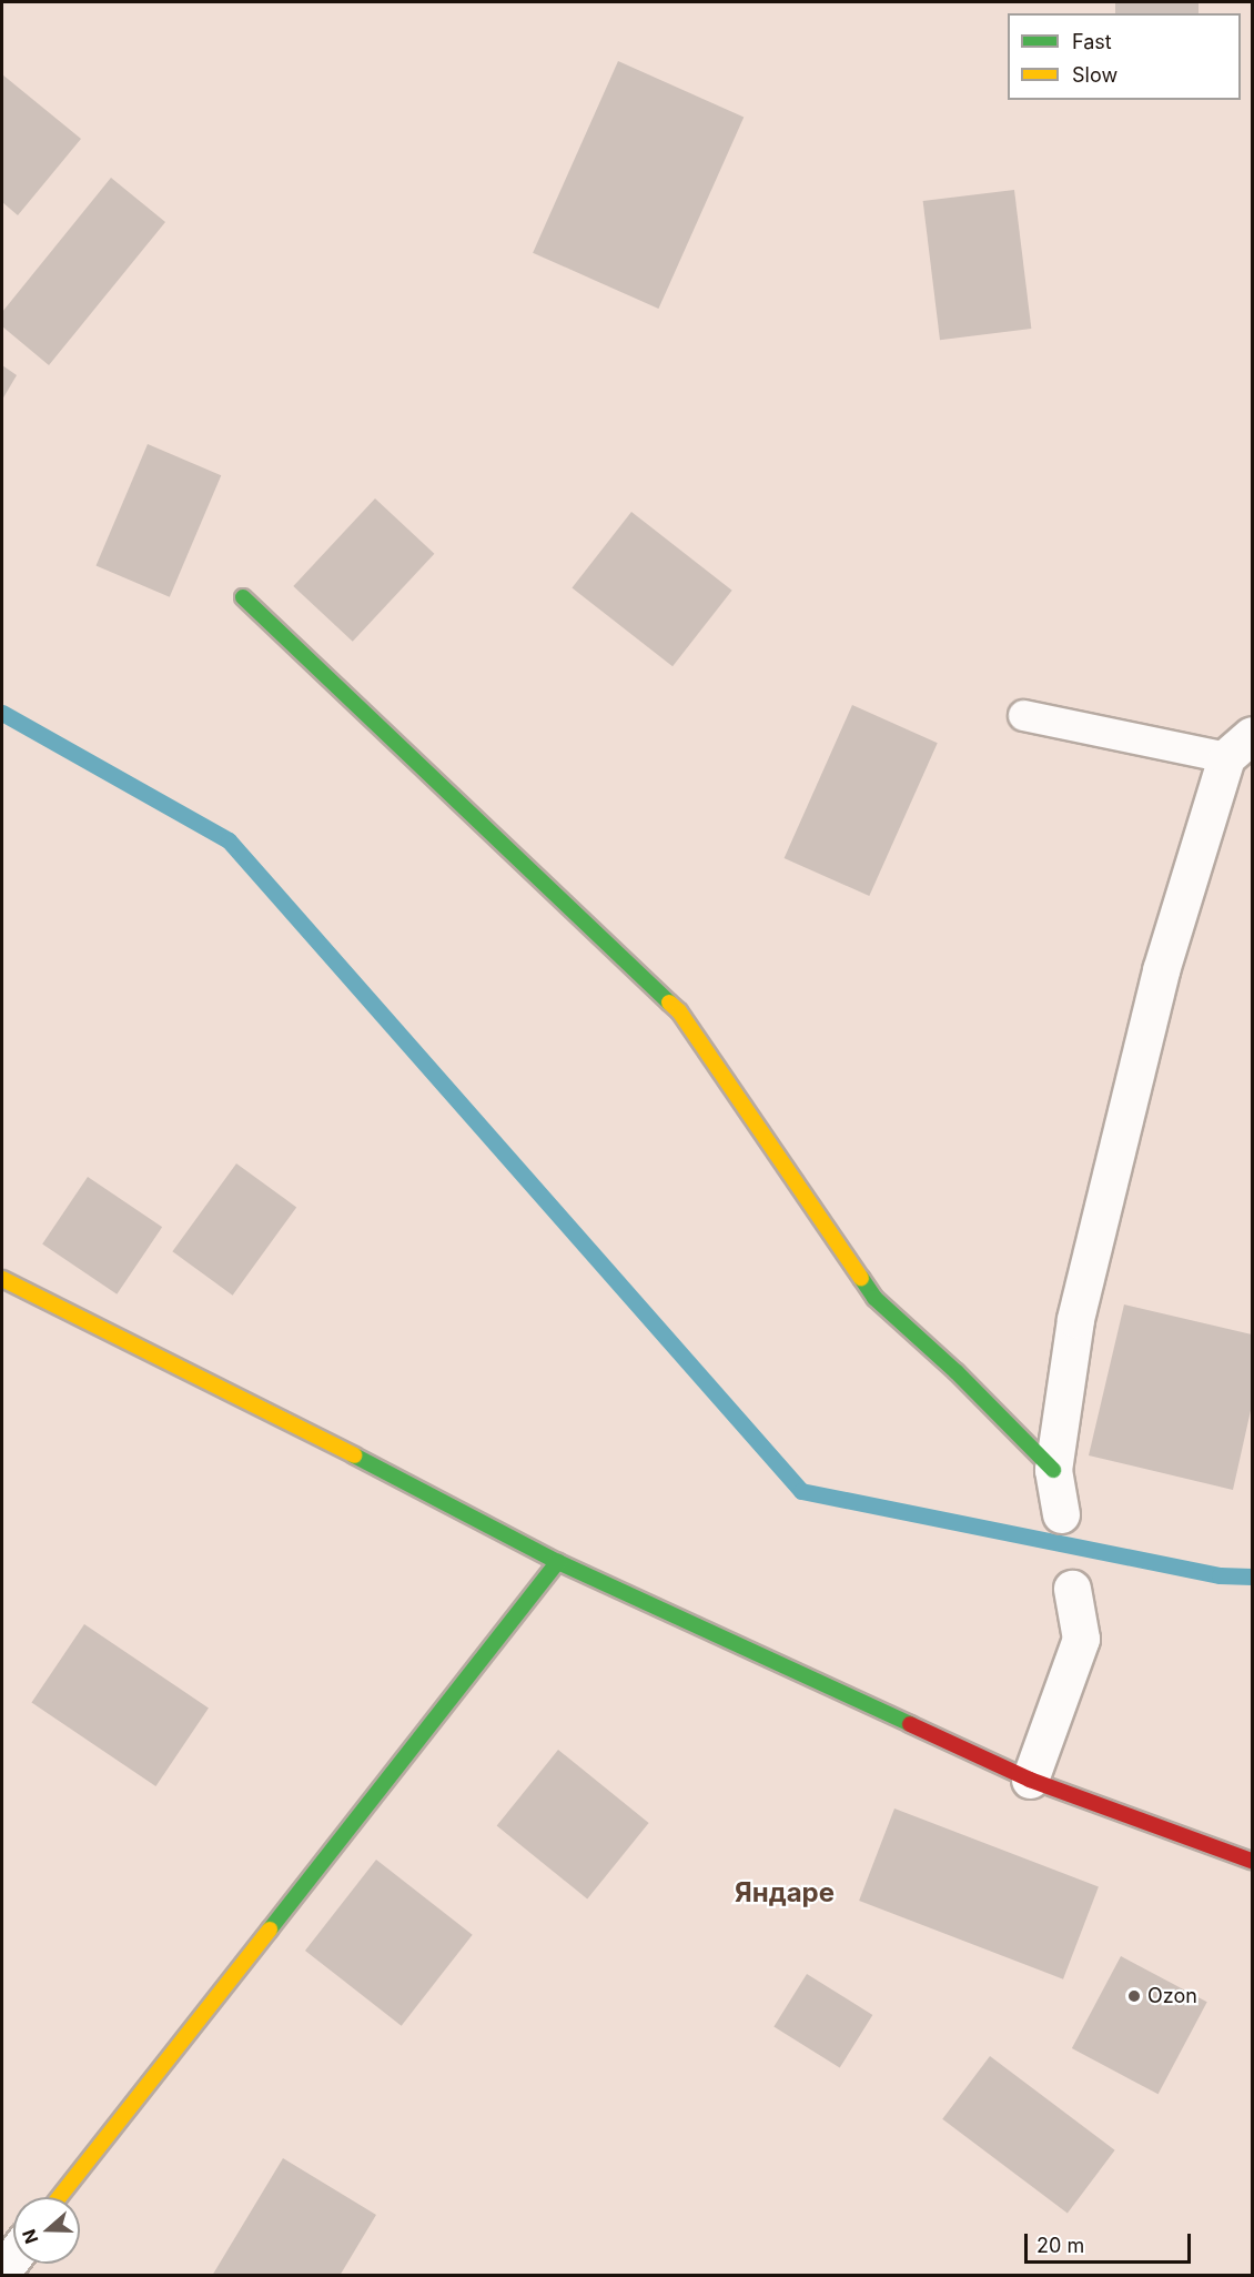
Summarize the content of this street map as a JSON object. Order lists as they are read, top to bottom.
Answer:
{
  "districts": ["Яндаре"],
  "places": ["Ozon"],
  "legend": ["Fast", "Slow"],
  "scale_bar": "20 m",
  "north": "left"
}
